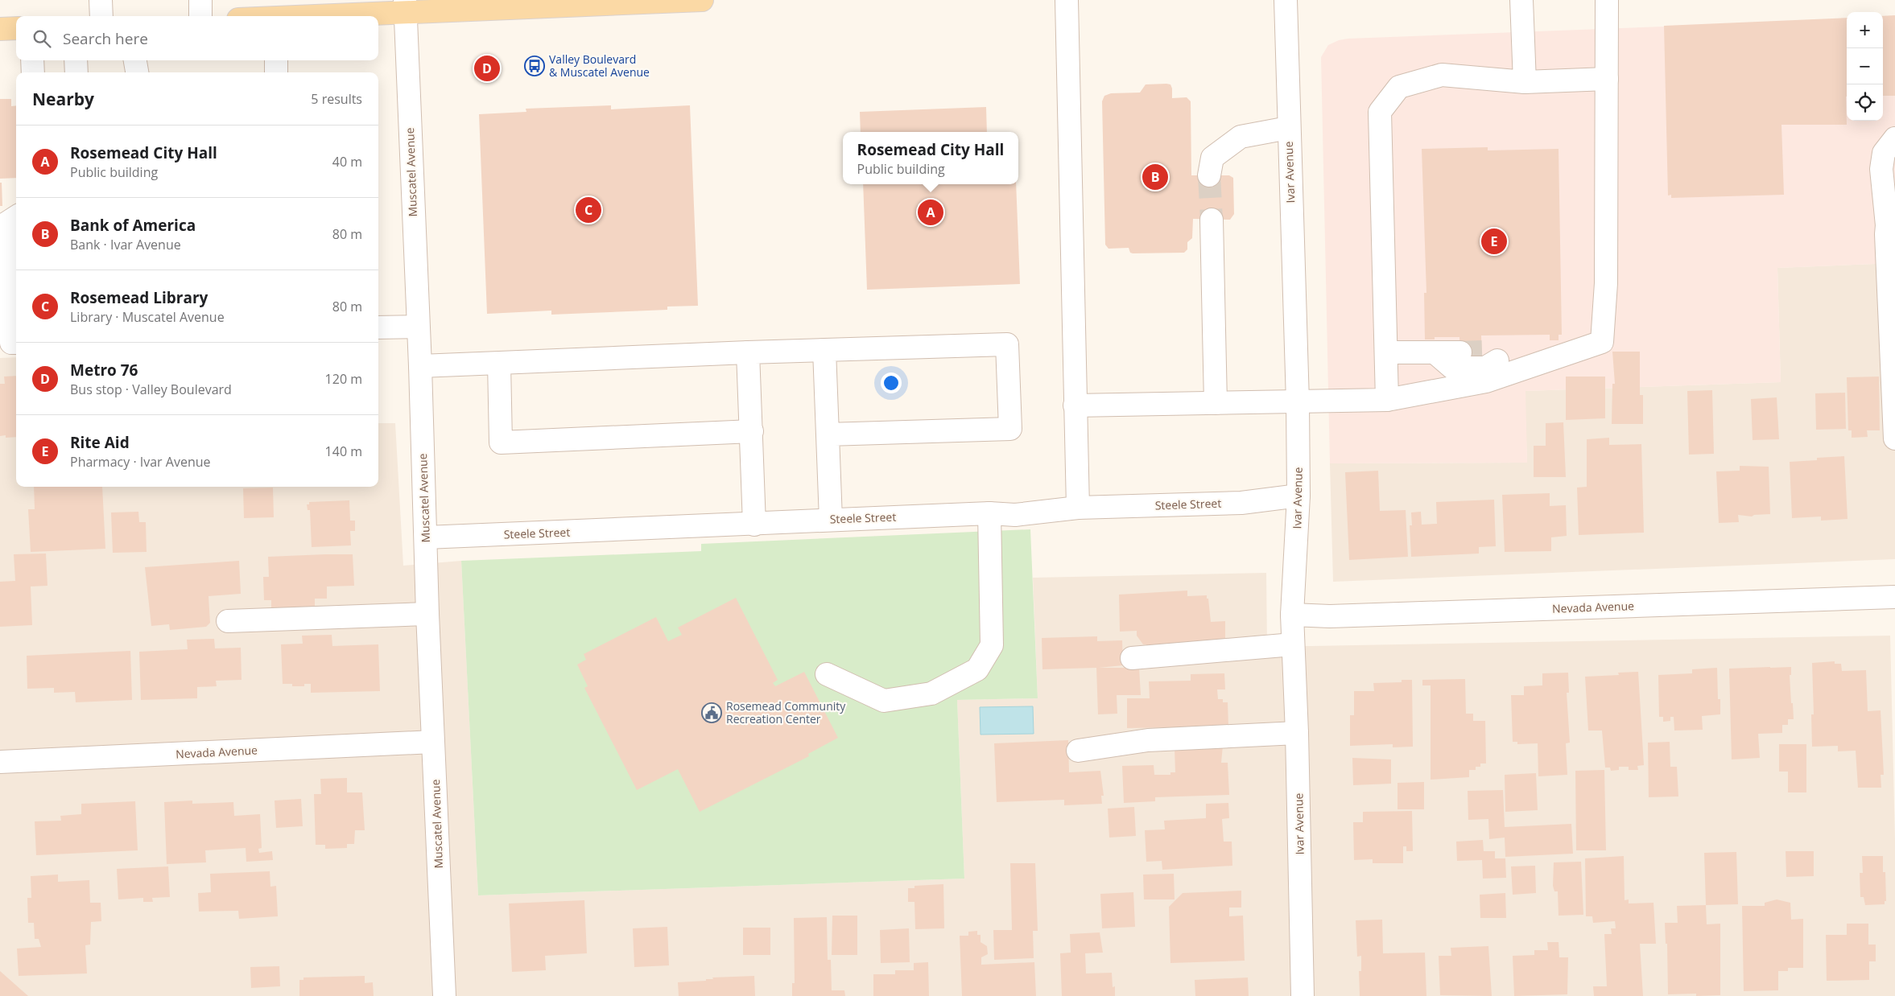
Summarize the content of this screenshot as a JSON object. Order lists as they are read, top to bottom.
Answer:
{
  "streets": {
    "street": [
      "Muscatel Avenue",
      "Ivar Avenue",
      "Steele Street",
      "Nevada Avenue"
    ]
  },
  "crossings": [
    ["Muscatel Avenue", "Steele Street"],
    ["Muscatel Avenue", "Nevada Avenue"],
    ["Ivar Avenue", "Steele Street"],
    ["Ivar Avenue", "Nevada Avenue"]
  ],
  "places": {
    "bus stop": ["Valley Boulevard & Muscatel Avenue"],
    "public building": ["Rosemead Community Recreation Center"]
  },
  "page": {
    "map_buttons": ["+", "−"],
    "search": "Search here",
    "pins": [
      "D",
      "B",
      "C",
      "A",
      "E"
    ],
    "heading": ["Nearby", "5 results"],
    "list": [
      {
        "mark": "A",
        "name": "Rosemead City Hall",
        "note": "Public building",
        "value": "40 m"
      },
      {
        "mark": "B",
        "name": "Bank of America",
        "note": "Bank · Ivar Avenue",
        "value": "80 m"
      },
      {
        "mark": "C",
        "name": "Rosemead Library",
        "note": "Library · Muscatel Avenue",
        "value": "80 m"
      },
      {
        "mark": "D",
        "name": "Metro 76",
        "note": "Bus stop · Valley Boulevard",
        "value": "120 m"
      },
      {
        "mark": "E",
        "name": "Rite Aid",
        "note": "Pharmacy · Ivar Avenue",
        "value": "140 m"
      }
    ],
    "popup": ["Rosemead City Hall", "Public building"]
  }
}
